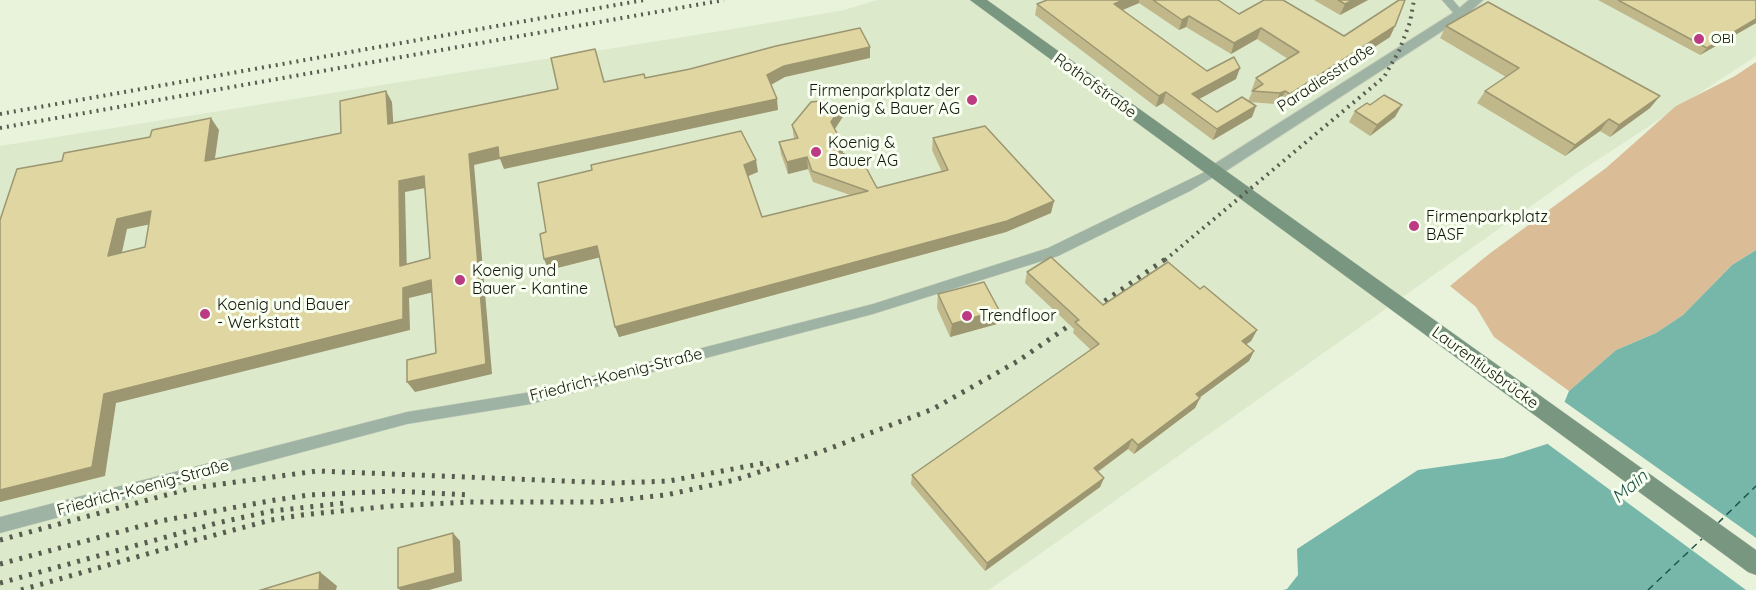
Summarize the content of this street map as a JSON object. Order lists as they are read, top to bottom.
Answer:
{
  "streets": {
    "main road": ["Rothofstraße", "Laurentiusbrücke"],
    "street": ["Paradiesstraße", "Friedrich-Koenig-Straße"]
  },
  "crossings": [
    ["Paradiesstraße", "Rothofstraße"],
    ["Paradiesstraße", "Laurentiusbrücke"],
    ["Paradiesstraße", "Friedrich-Koenig-Straße"],
    ["Rothofstraße", "Laurentiusbrücke"],
    ["Rothofstraße", "Friedrich-Koenig-Straße"],
    ["Laurentiusbrücke", "Friedrich-Koenig-Straße"]
  ],
  "water": ["Main"],
  "places": [
    "OBI",
    "Firmenparkplatz der Koenig & Bauer AG",
    "Koenig & Bauer AG",
    "Firmenparkplatz BASF",
    "Koenig und Bauer - Kantine",
    "Koenig und Bauer - Werkstatt",
    "Trendfloor"
  ]
}
